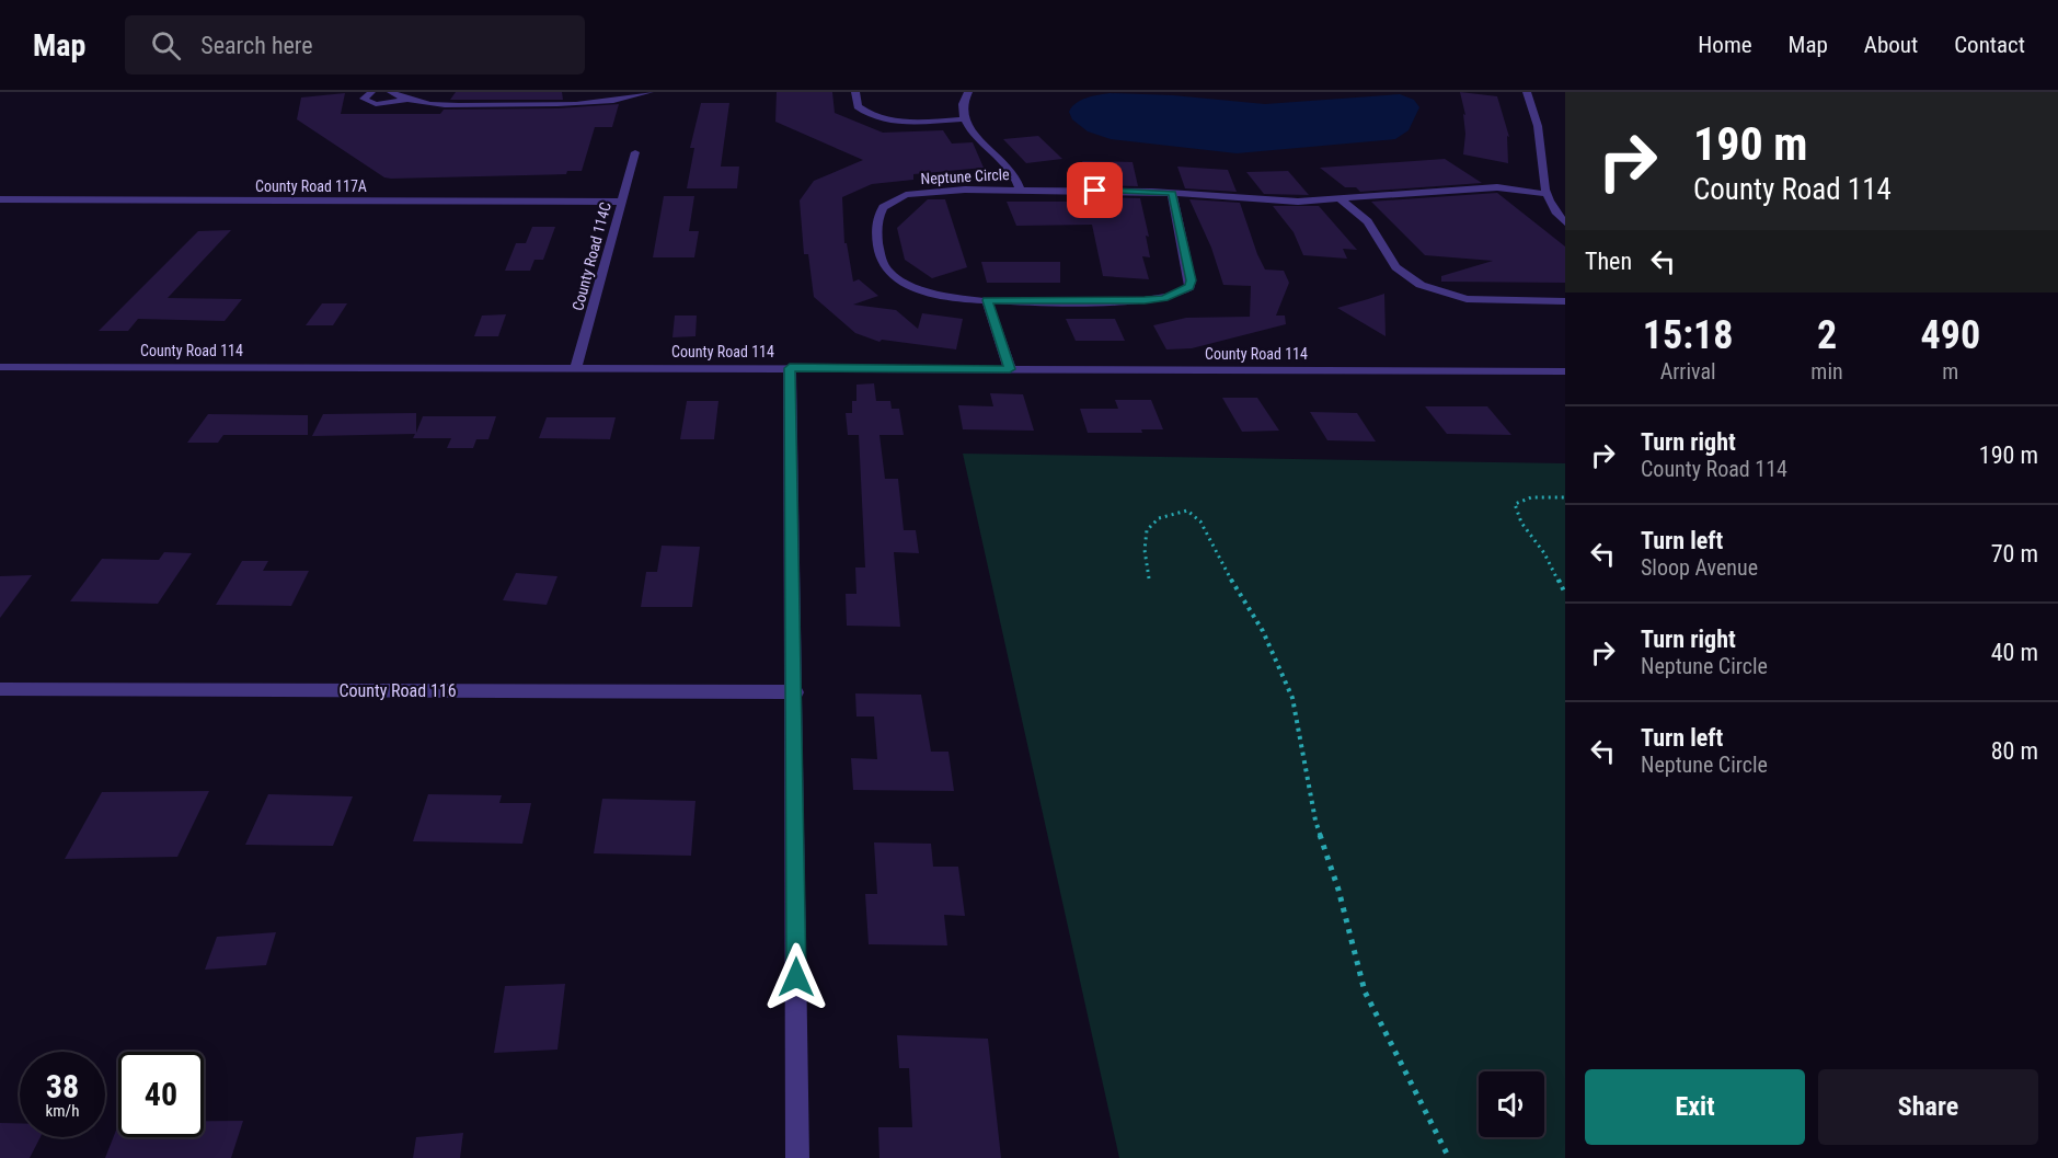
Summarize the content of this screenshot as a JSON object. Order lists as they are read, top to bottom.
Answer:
{
  "streets": {
    "street": [
      "Neptune Circle",
      "County Road 117A",
      "County Road 114C",
      "County Road 114",
      "County Road 116"
    ]
  },
  "crossings": [
    ["County Road 117A", "County Road 114C"],
    ["County Road 114C", "County Road 114"]
  ],
  "page": {
    "header": "Map",
    "search": "Search here",
    "nav": [
      "Home",
      "Map",
      "About",
      "Contact"
    ],
    "turn": ["190 m", "County Road 114"],
    "then": "Then",
    "eta": [
      "15:18",
      "Arrival",
      "2",
      "min",
      "490",
      "m"
    ],
    "list": [
      {
        "name": "Turn right",
        "note": "County Road 114",
        "value": "190 m"
      },
      {
        "name": "Turn left",
        "note": "Sloop Avenue",
        "value": "70 m"
      },
      {
        "name": "Turn right",
        "note": "Neptune Circle",
        "value": "40 m"
      },
      {
        "name": "Turn left",
        "note": "Neptune Circle",
        "value": "80 m"
      }
    ],
    "speed": "38 km/h",
    "limit": "40",
    "buttons": ["Exit", "Share"]
  }
}
